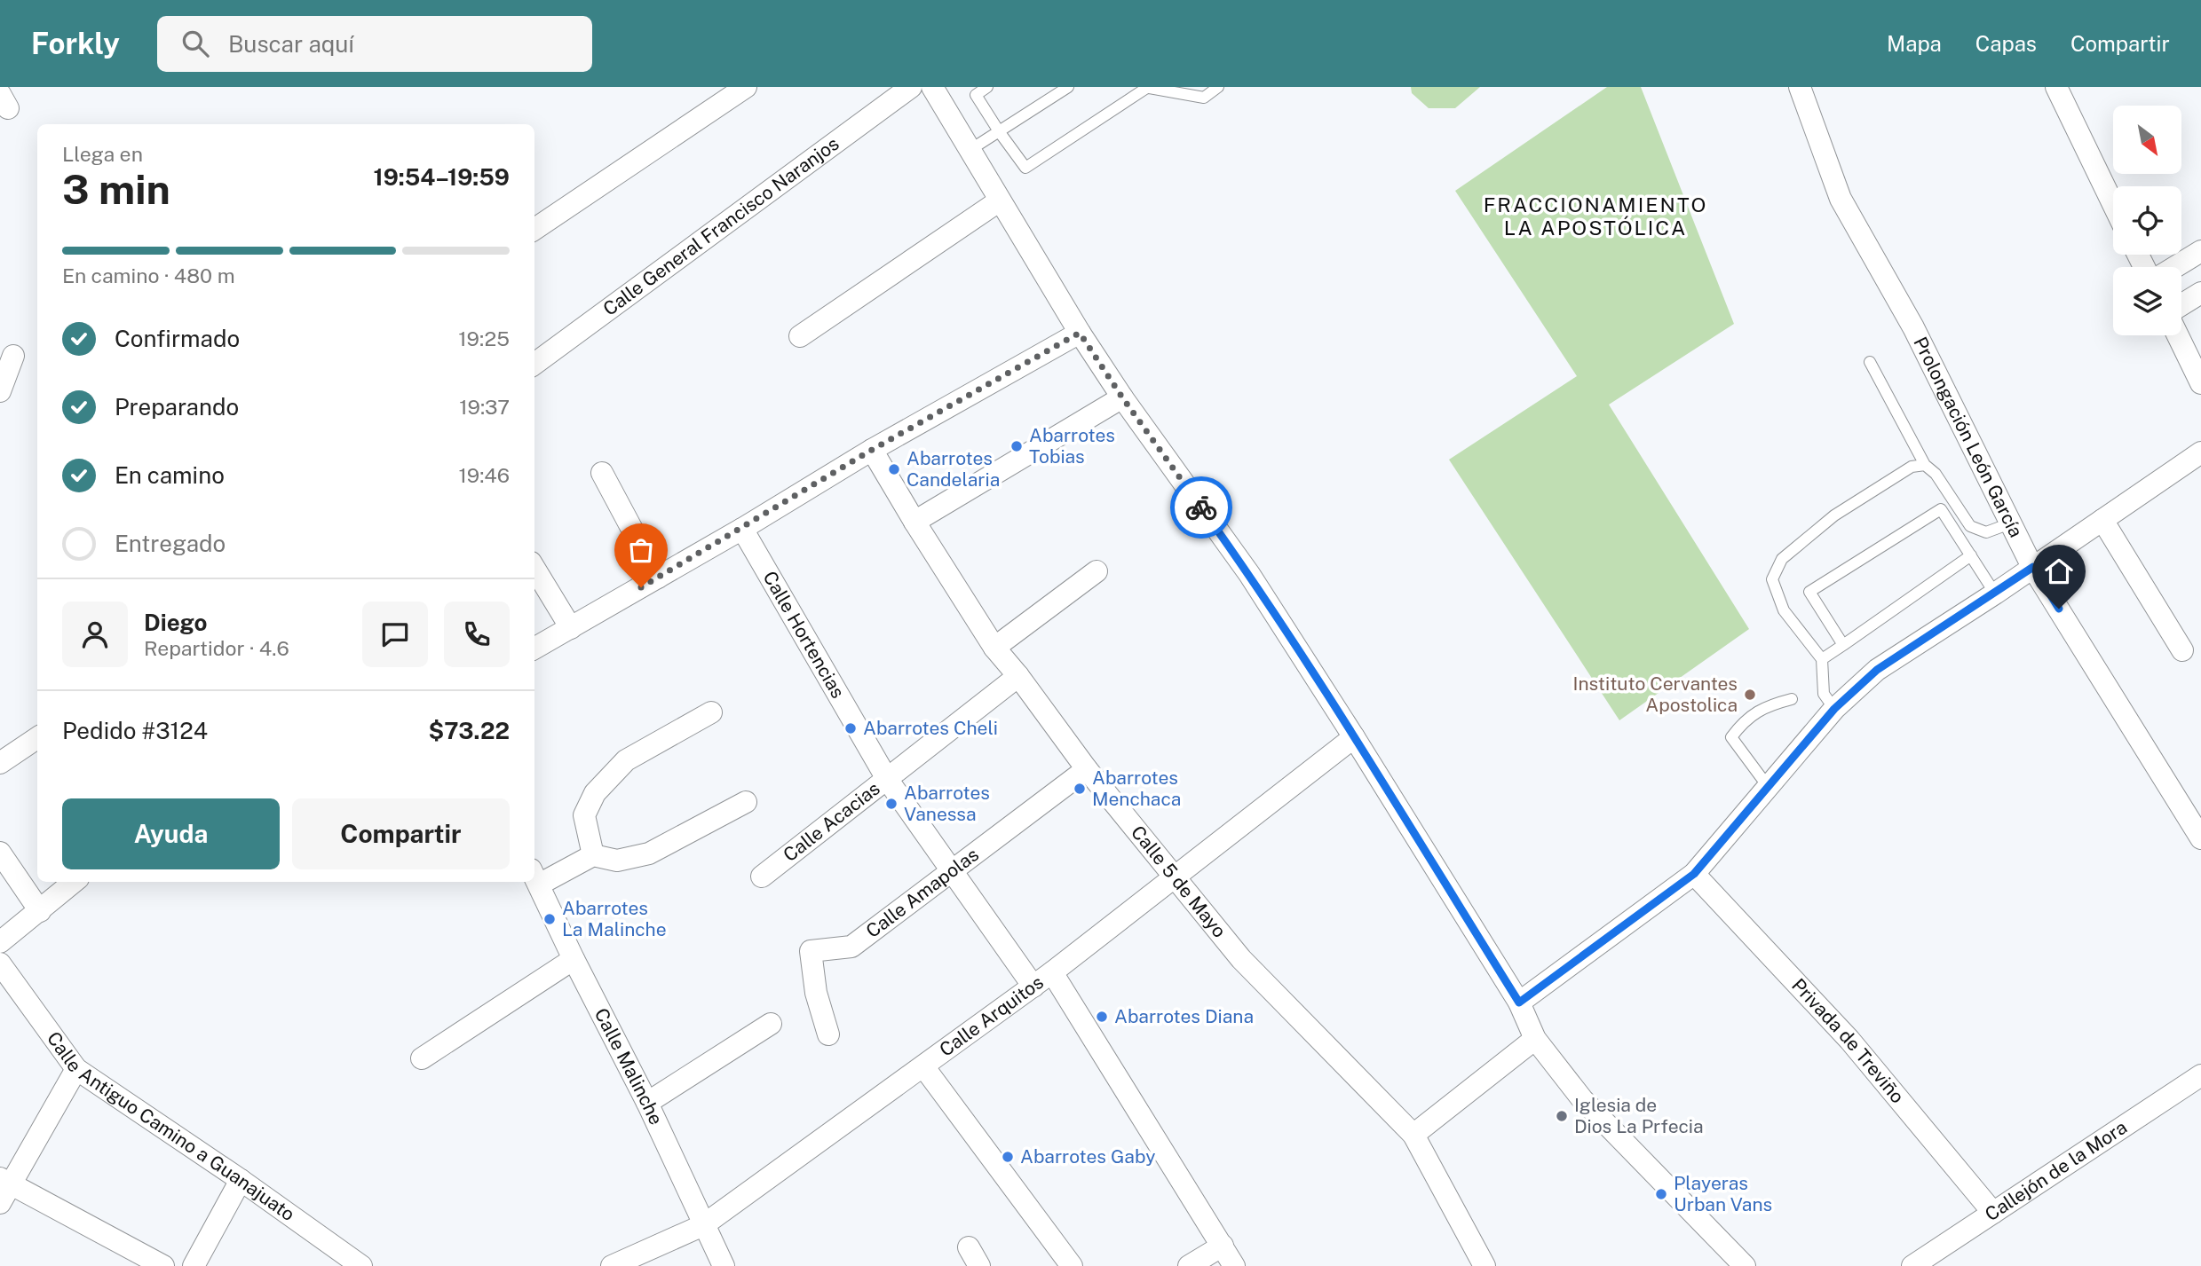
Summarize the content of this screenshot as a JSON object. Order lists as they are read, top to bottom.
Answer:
{
  "streets": {
    "street": [
      "Calle General Francisco Naranjos",
      "Prolongación León García",
      "Calle Hortencias",
      "Calle Acacias",
      "Calle 5 de Mayo",
      "Calle Amapolas",
      "Calle Arquitos",
      "Privada de Treviño",
      "Calle Malinche",
      "Calle Antiguo Camino a Guanajuato",
      "Callejón de la Mora"
    ]
  },
  "crossings": [
    ["Calle Hortencias", "Calle Acacias"],
    ["Calle Hortencias", "Calle Amapolas"],
    ["Calle Hortencias", "Calle Arquitos"],
    ["Calle Acacias", "Calle 5 de Mayo"],
    ["Calle 5 de Mayo", "Calle Amapolas"],
    ["Calle 5 de Mayo", "Calle Arquitos"],
    ["Calle Arquitos", "Calle Malinche"],
    ["Privada de Treviño", "Callejón de la Mora"]
  ],
  "districts": ["FRACCIONAMIENTO LA APOSTÓLICA"],
  "places": [
    "Abarrotes Tobias",
    "Abarrotes Candelaria",
    "Instituto Cervantes Apostolica",
    "Abarrotes Cheli",
    "Abarrotes Menchaca",
    "Abarrotes Vanessa",
    "Abarrotes La Malinche",
    "Abarrotes Diana",
    "Iglesia de Dios La Prfecia",
    "Abarrotes Gaby",
    "Playeras Urban Vans"
  ],
  "north": "bottom right",
  "page": {
    "header": "Forkly",
    "search": "Buscar aquí",
    "nav": ["Mapa", "Capas", "Compartir"],
    "heading": ["3 min", "Llega en", "19:54–19:59"],
    "panel": [
      "Diego",
      "Repartidor · 4.6",
      "Pedido #3124",
      "$73.22"
    ],
    "bar": "En camino · 480 m",
    "list": [
      ["Confirmado", "19:25"],
      ["Preparando", "19:37"],
      ["En camino", "19:46"],
      "Entregado"
    ],
    "buttons": ["Ayuda", "Compartir"]
  }
}
